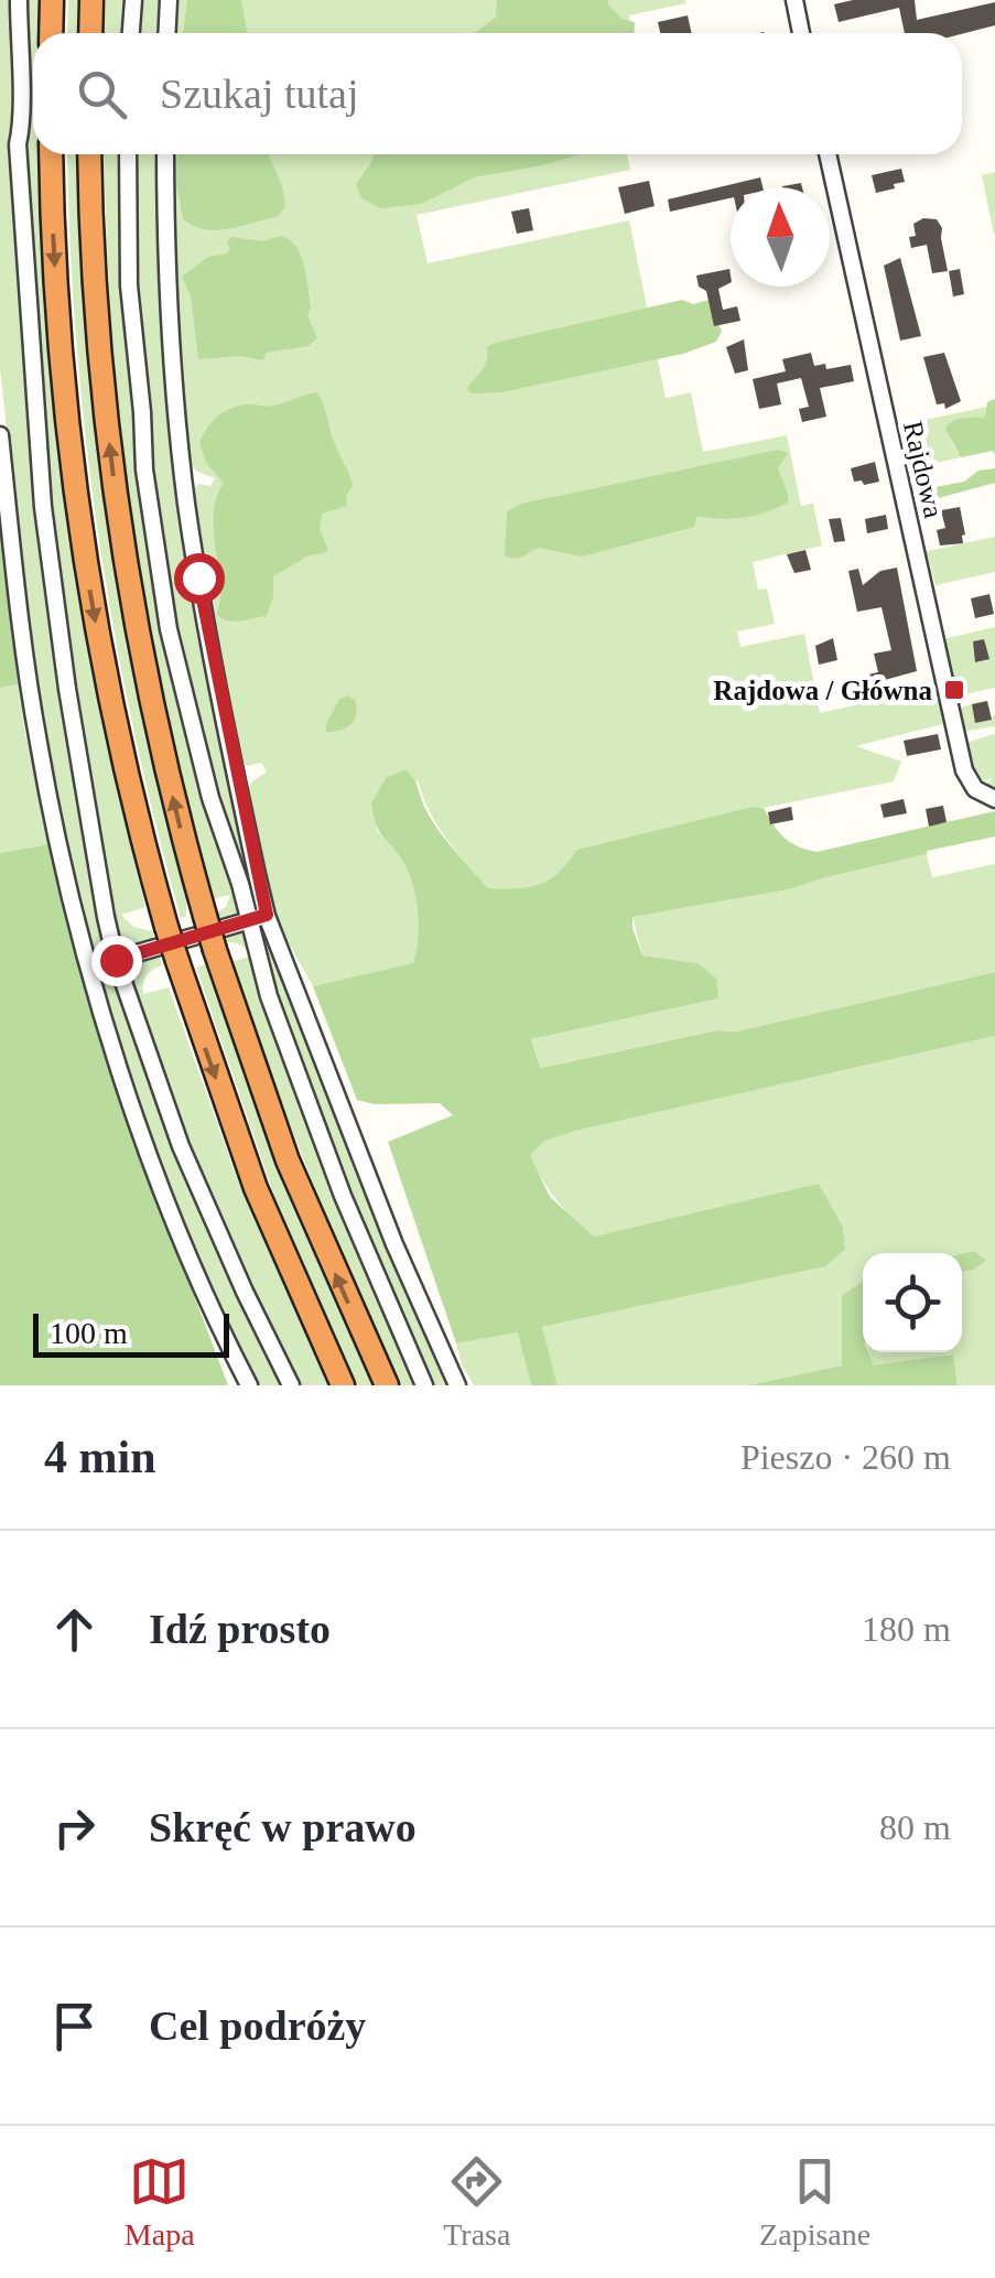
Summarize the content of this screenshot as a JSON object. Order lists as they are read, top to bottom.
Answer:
{
  "streets": {
    "street": ["Rajdowa"]
  },
  "places": {
    "transit": ["Rajdowa / Główna"]
  },
  "scale_bar": "100 m",
  "north": "top",
  "page": {
    "search": "Szukaj tutaj",
    "scale": "100 m",
    "heading": ["4 min", "Pieszo · 260 m"],
    "list": [
      ["Idź prosto", "180 m"],
      ["Skręć w prawo", "80 m"],
      "Cel podróży"
    ],
    "nav": ["Mapa", "Trasa", "Zapisane"]
  }
}
